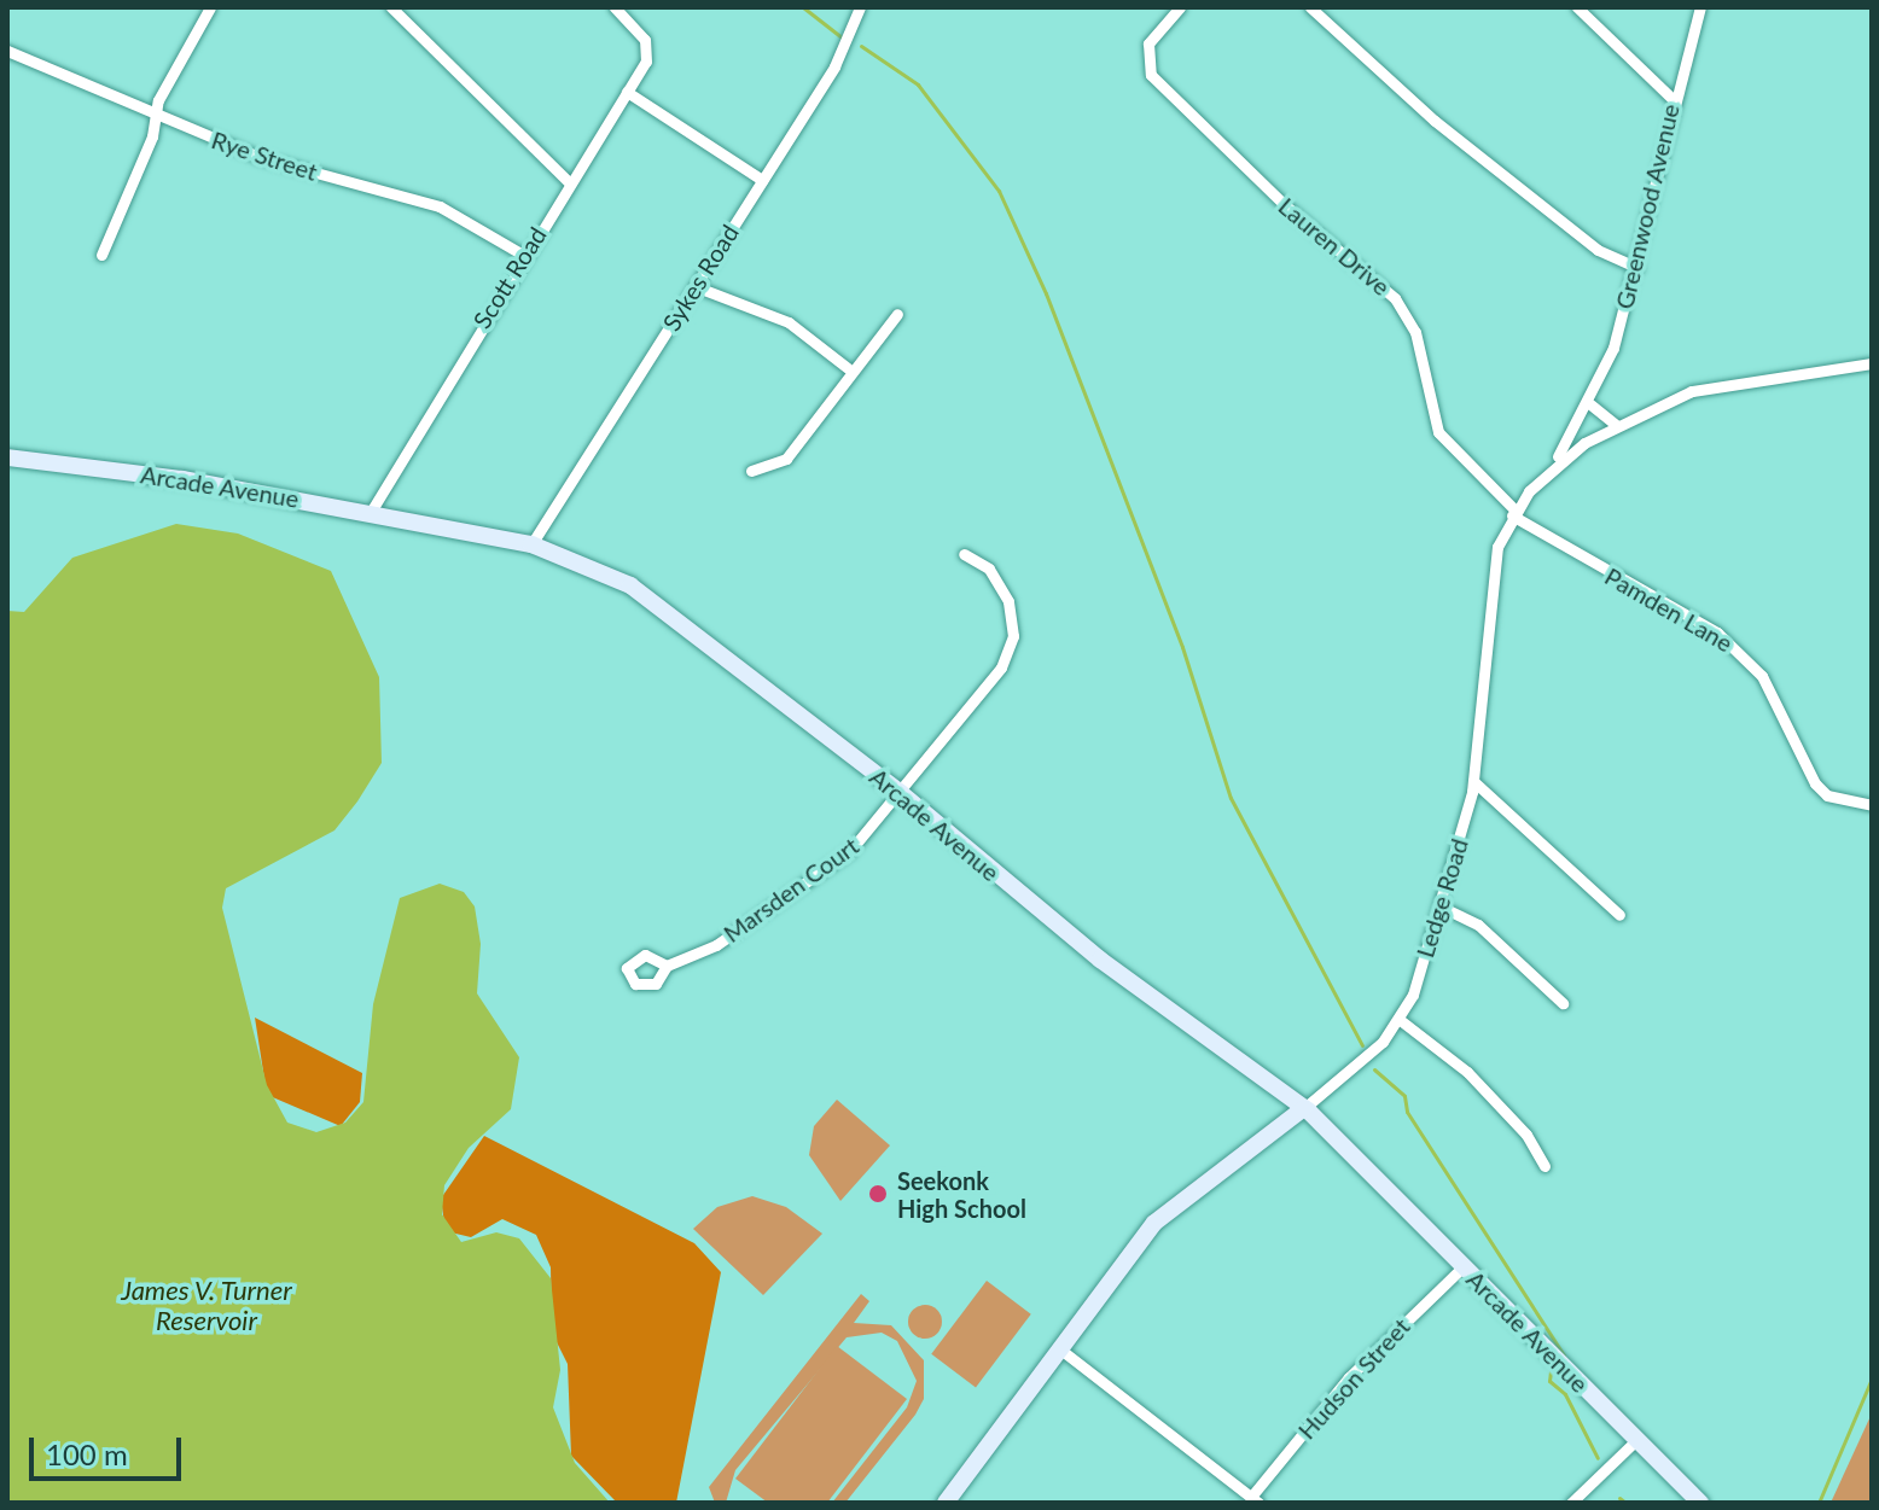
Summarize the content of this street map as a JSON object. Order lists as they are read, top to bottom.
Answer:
{
  "streets": {
    "main road": ["Arcade Avenue", "Ledge Road"],
    "street": [
      "Rye Street",
      "Greenwood Avenue",
      "Lauren Drive",
      "Scott Road",
      "Sykes Road",
      "Pamden Lane",
      "Marsden Court",
      "Hudson Street"
    ]
  },
  "crossings": [
    ["Rye Street", "Scott Road"],
    ["Greenwood Avenue", "Ledge Road"],
    ["Lauren Drive", "Pamden Lane"],
    ["Lauren Drive", "Ledge Road"],
    ["Scott Road", "Arcade Avenue"],
    ["Sykes Road", "Arcade Avenue"],
    ["Arcade Avenue", "Marsden Court"],
    ["Arcade Avenue", "Ledge Road"],
    ["Arcade Avenue", "Hudson Street"],
    ["Pamden Lane", "Ledge Road"]
  ],
  "water": ["James V. Turner Reservoir"],
  "places": ["Seekonk High School"],
  "scale_bar": "100 m"
}
